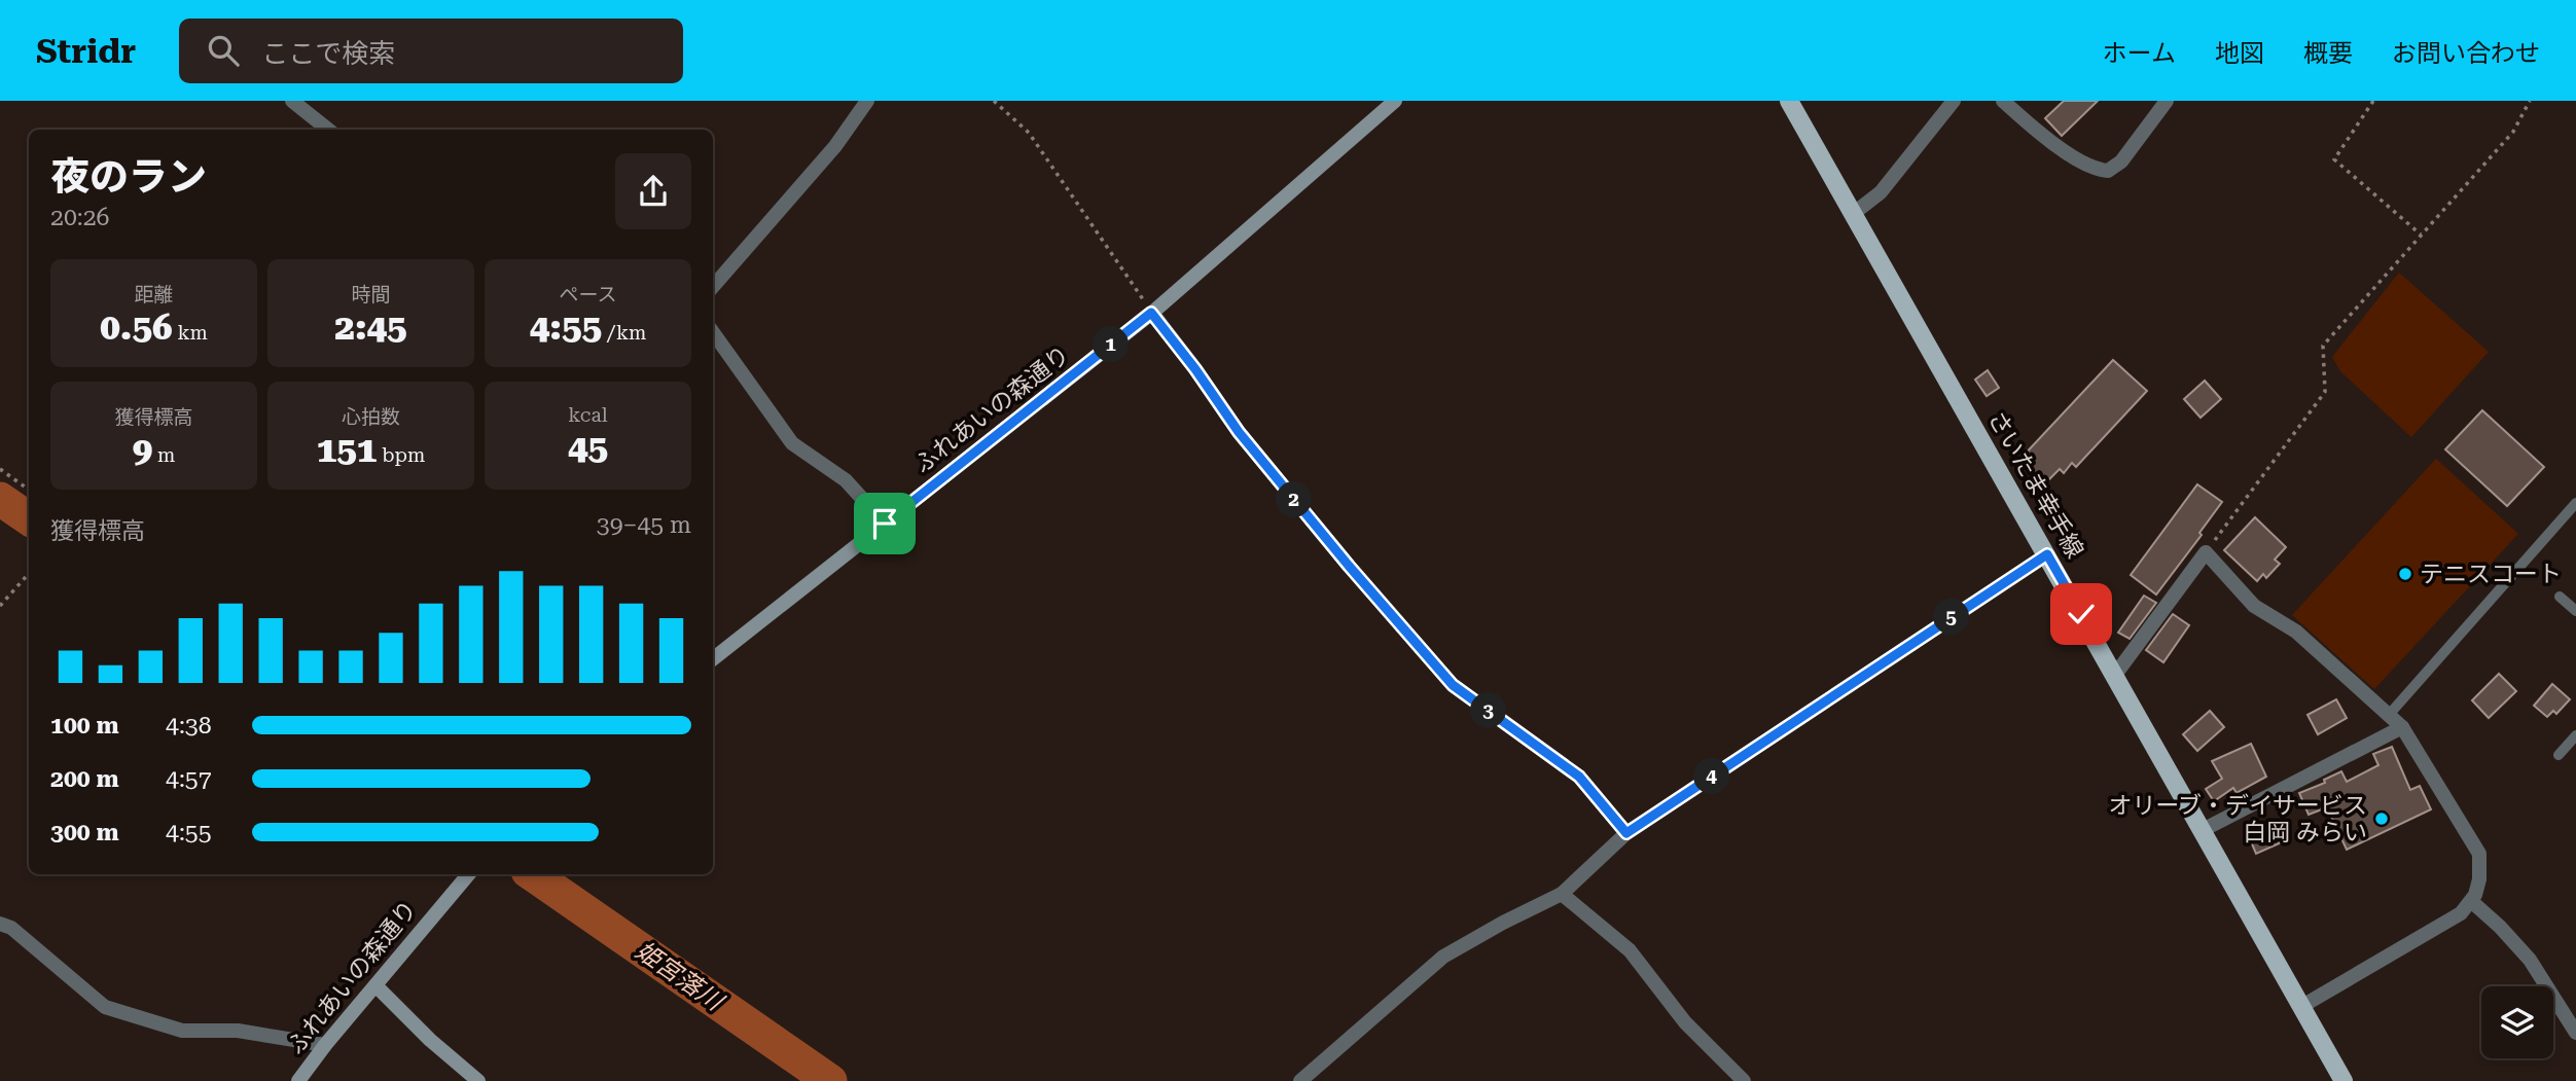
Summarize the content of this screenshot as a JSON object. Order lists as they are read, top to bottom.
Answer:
{
  "streets": {
    "main road": ["さいたま幸手線"],
    "street": ["ふれあいの森通り"]
  },
  "water": ["姫宮落川"],
  "places": ["テニスコート", "オリーブ・デイサービス 白岡 みらい"],
  "page": {
    "header": "Stridr",
    "search": "ここで検索",
    "nav": [
      "ホーム",
      "地図",
      "概要",
      "お問い合わせ"
    ],
    "heading": ["夜のラン", "20:26"],
    "stats": [
      ["距離", "0.56 km"],
      ["時間", "2:45"],
      ["ペース", "4:55 /km"],
      ["獲得標高", "9 m"],
      ["心拍数", "151 bpm"],
      ["kcal", "45"]
    ],
    "pins": [
      "1",
      "2",
      "5",
      "3",
      "4"
    ],
    "chart": ["獲得標高", "39–45 m"],
    "list": [
      {
        "name": "100 m",
        "note": "4:38"
      },
      {
        "name": "200 m",
        "note": "4:57"
      },
      {
        "name": "300 m",
        "note": "4:55"
      }
    ]
  }
}
